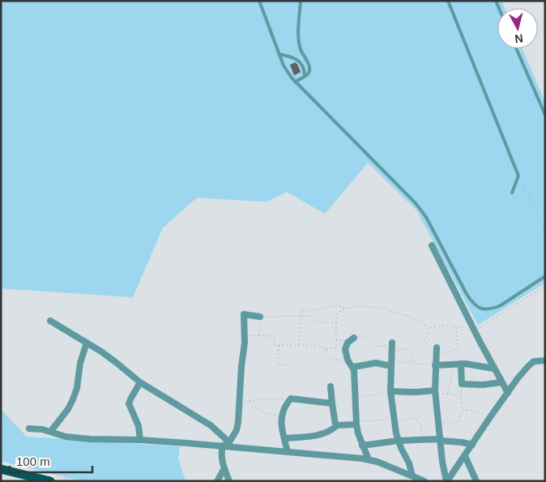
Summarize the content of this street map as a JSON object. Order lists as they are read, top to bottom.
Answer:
{
  "scale_bar": "100 m",
  "north": "bottom"
}
